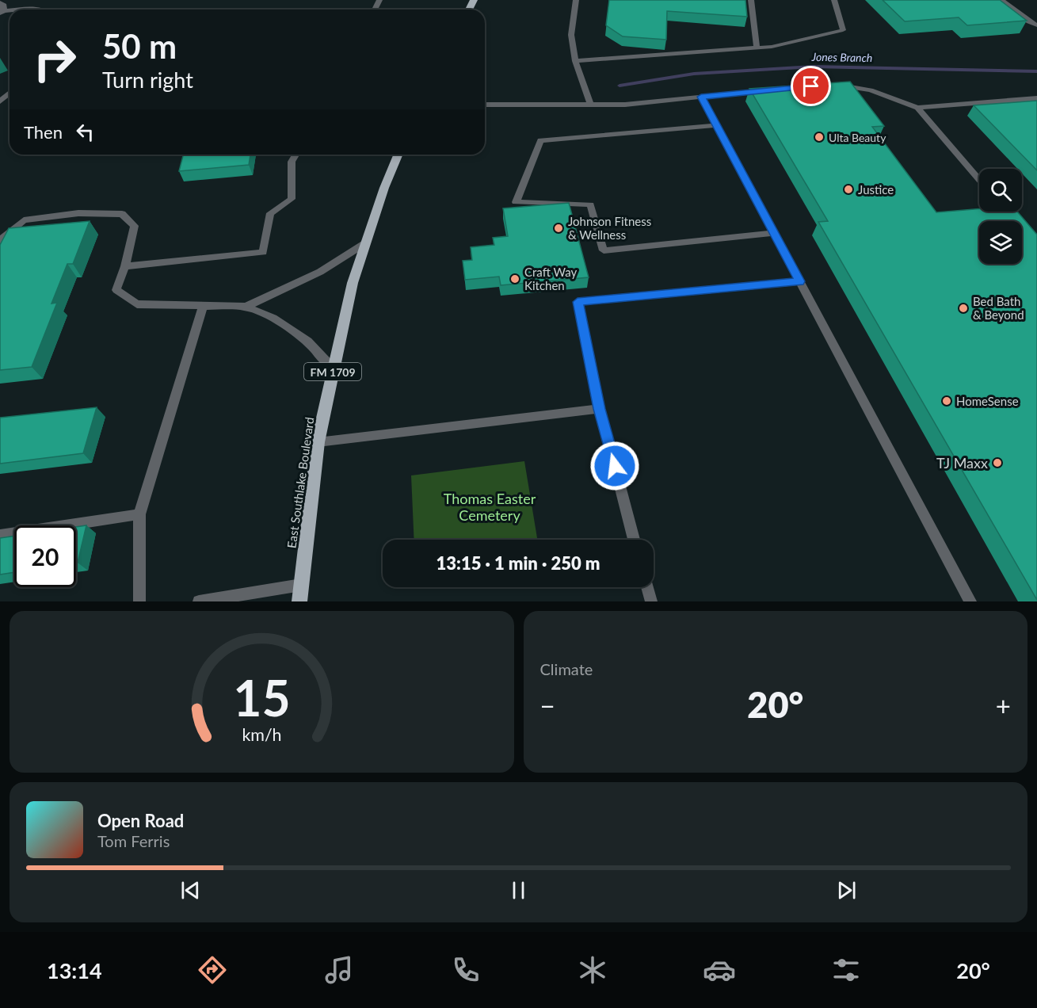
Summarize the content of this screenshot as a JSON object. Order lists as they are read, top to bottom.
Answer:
{
  "streets": {
    "main road": ["FM 1709", "East Southlake Boulevard"]
  },
  "water": ["Jones Branch"],
  "parks": ["Thomas Easter Cemetery"],
  "places": [
    "Ulta Beauty",
    "Justice",
    "Johnson Fitness & Wellness",
    "Craft Way Kitchen",
    "Bed Bath & Beyond",
    "HomeSense",
    "TJ Maxx"
  ],
  "page": {
    "turn": ["50 m", "Turn right"],
    "then": "Then",
    "limit": "20",
    "trip": "13:15 · 1 min · 250 m",
    "tile": "Climate",
    "heat": ["−", "20°", "+"],
    "song": ["Open Road", "Tom Ferris"],
    "tabs": ["13:14", "20°"],
    "gauge": ["15", "km/h"]
  }
}
